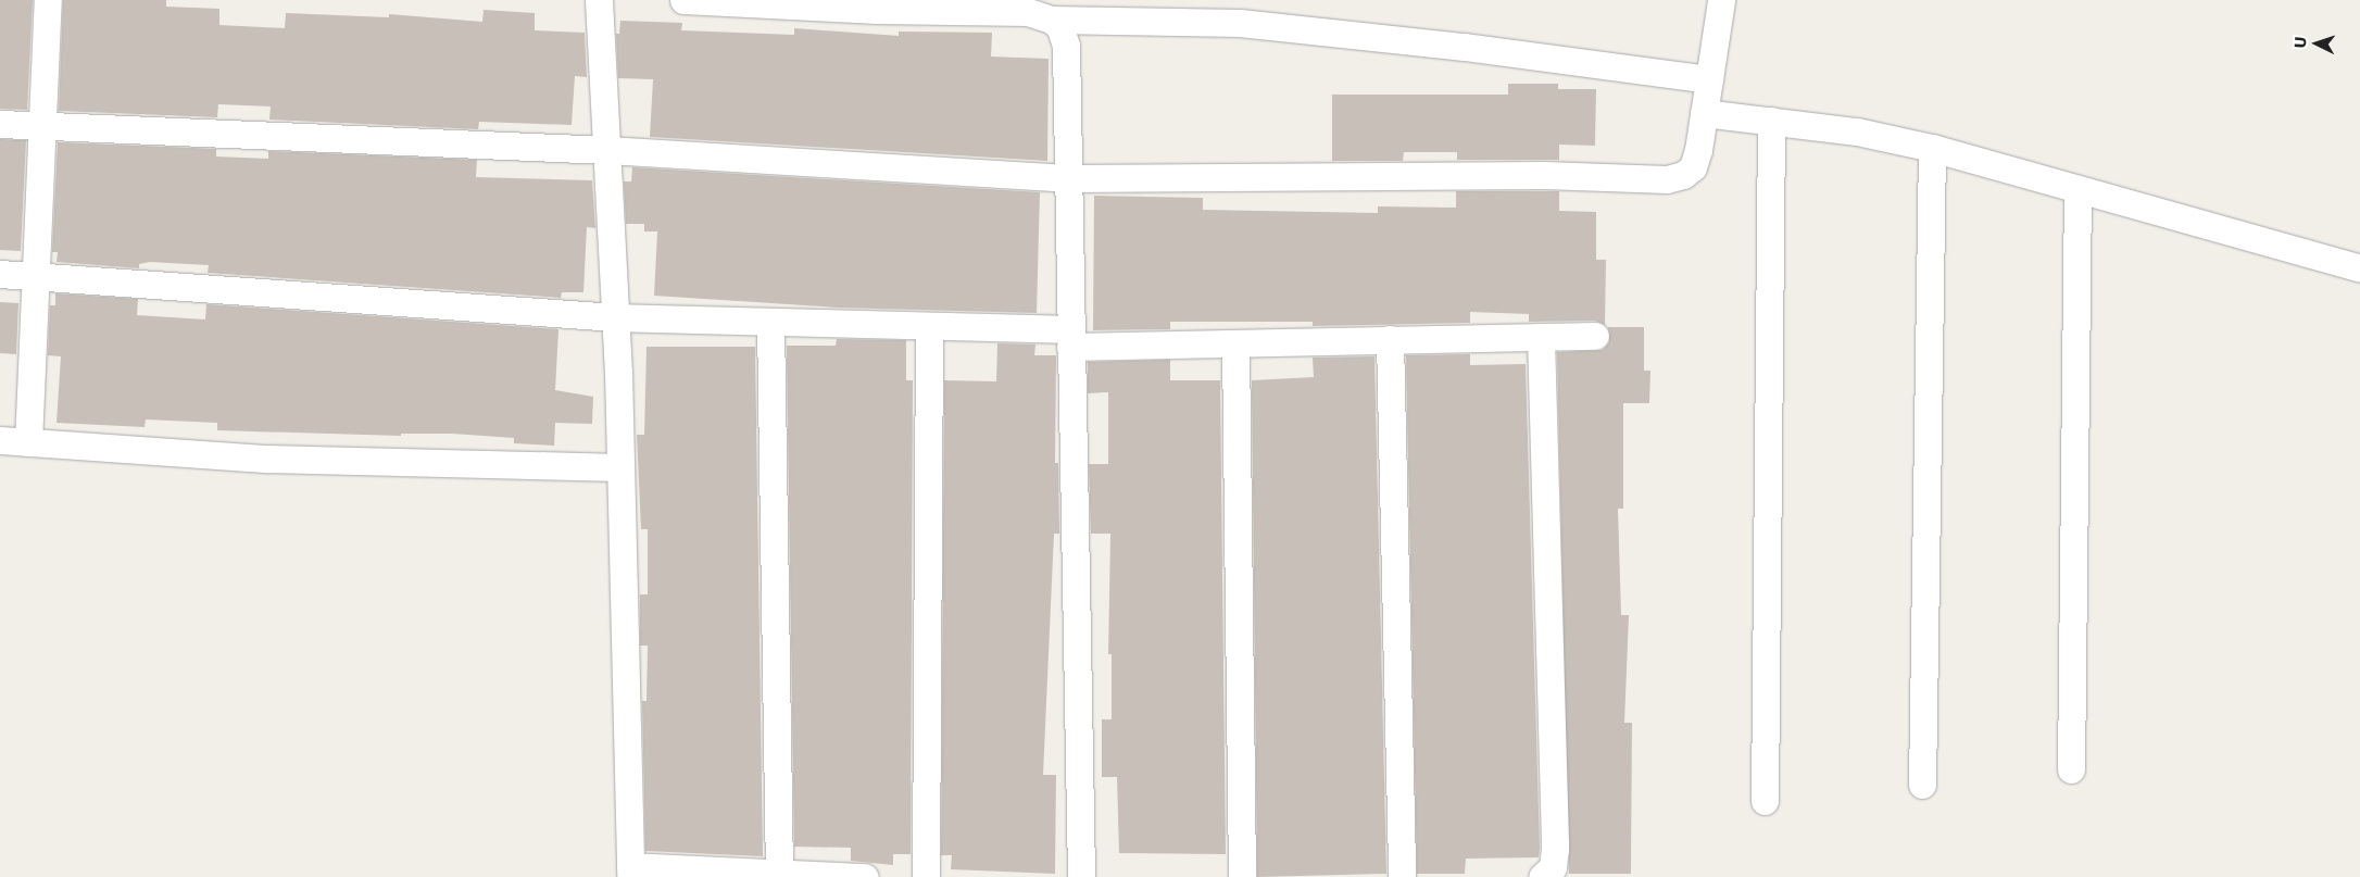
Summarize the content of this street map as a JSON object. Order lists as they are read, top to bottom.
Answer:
{
  "north": "left"
}
